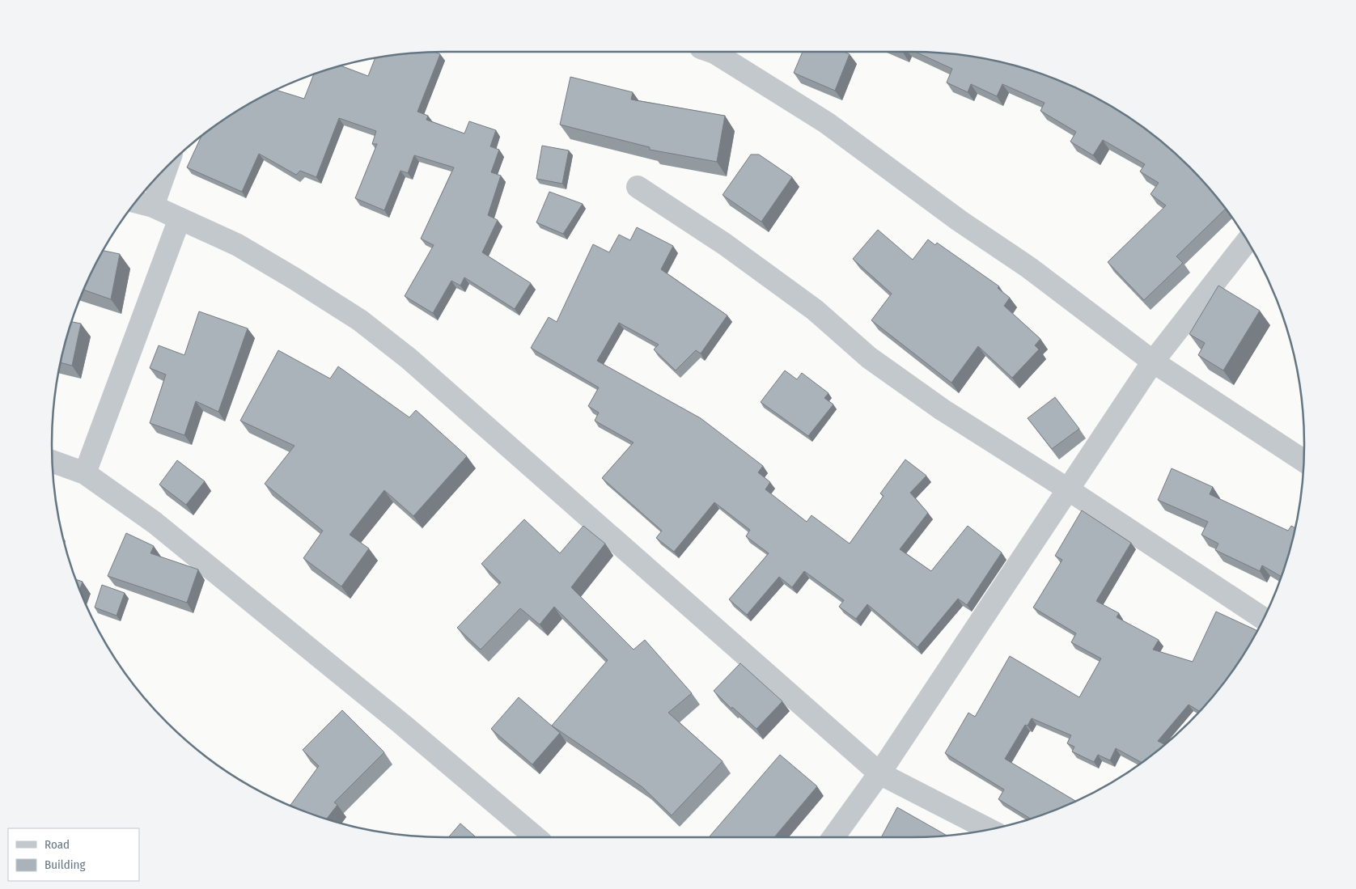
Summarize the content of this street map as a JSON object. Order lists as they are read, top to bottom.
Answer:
{
  "legend": ["Road", "Building"]
}
